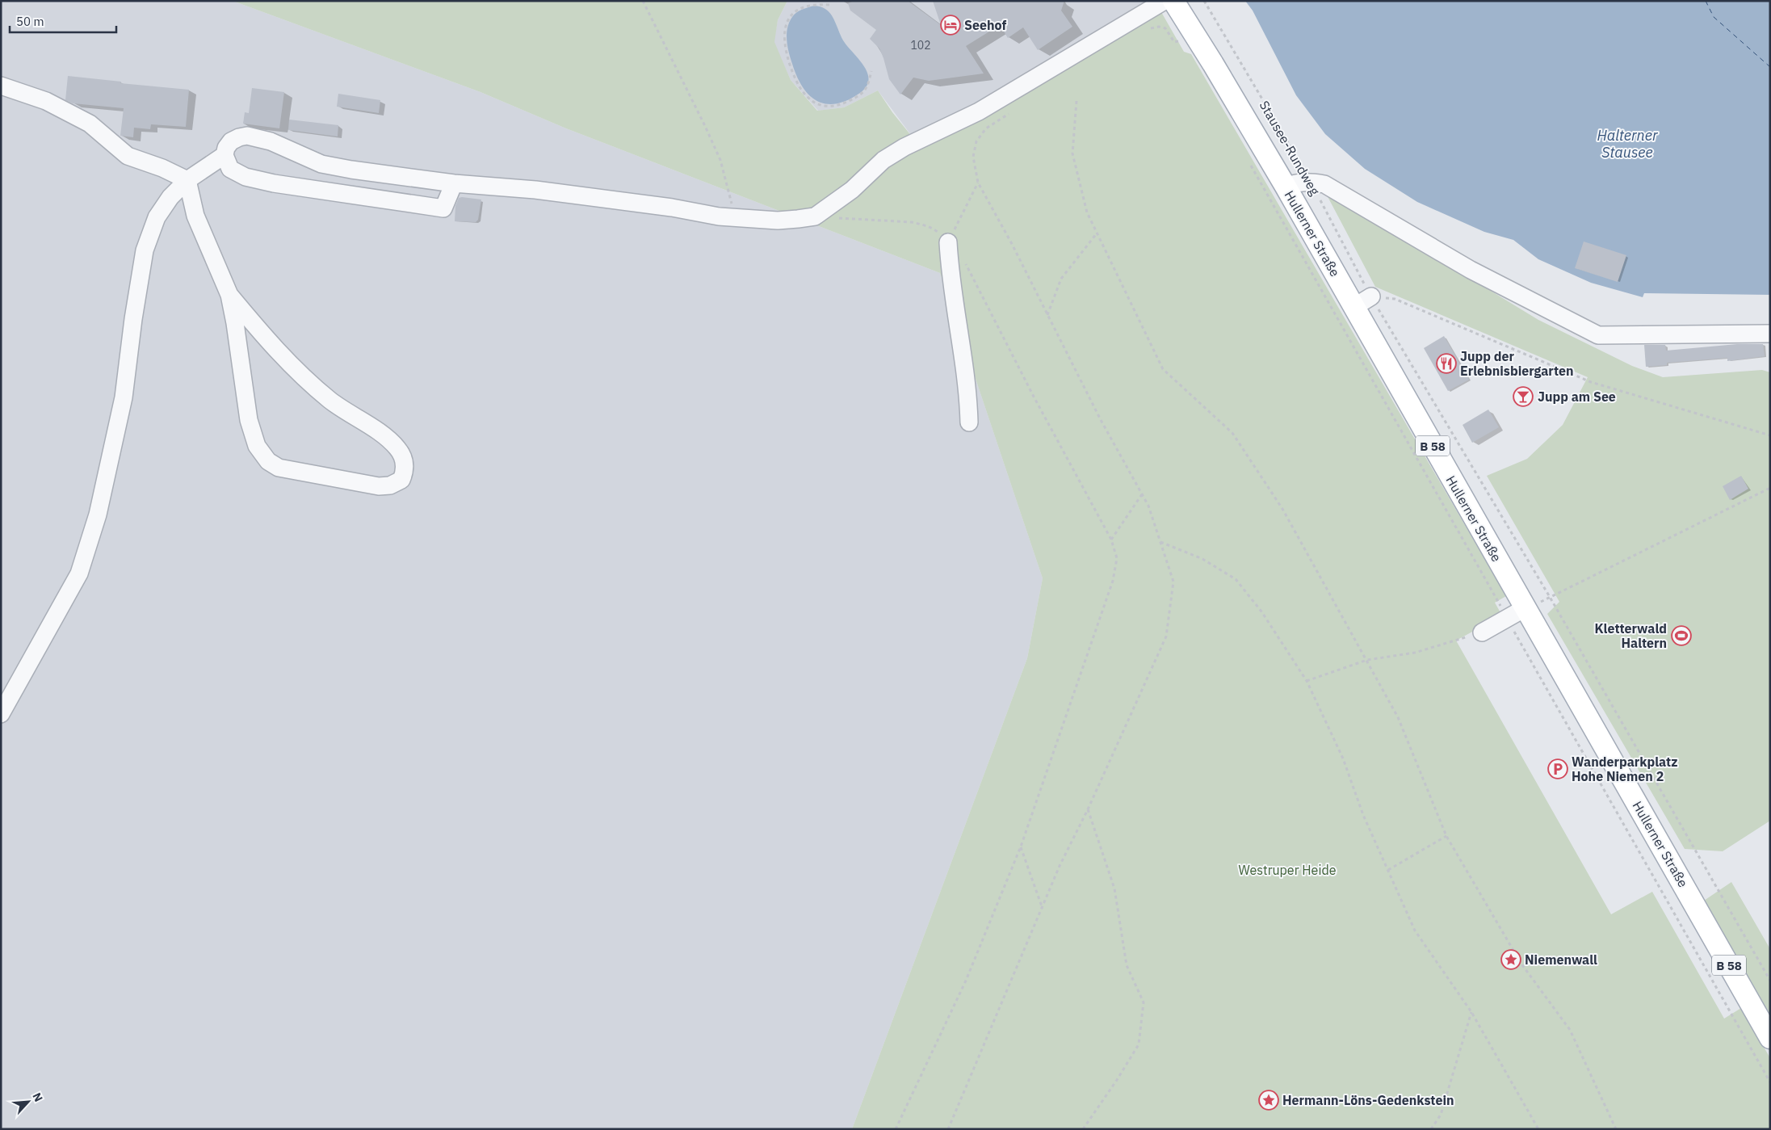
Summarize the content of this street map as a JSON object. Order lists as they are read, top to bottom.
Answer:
{
  "streets": {
    "main road": ["Hullerner Straße", "B 58"],
    "path": ["Stausee-Rundweg"]
  },
  "crossings": [
    ["Stausee-Rundweg", "Hullerner Straße"]
  ],
  "water": ["Halterner Stausee"],
  "parks": ["Westruper Heide"],
  "places": {
    "hotel": ["Seehof"],
    "restaurant": ["Jupp der Erlebnisbiergarten"],
    "bar": ["Jupp am See"],
    "sports": ["Kletterwald Haltern"],
    "parking": ["Wanderparkplatz Hohe Niemen 2"],
    "place": ["Niemenwall", "Hermann-Löns-Gedenkstein"]
  },
  "house_numbers": ["102"],
  "scale_bar": "50 m",
  "north": "top right"
}
